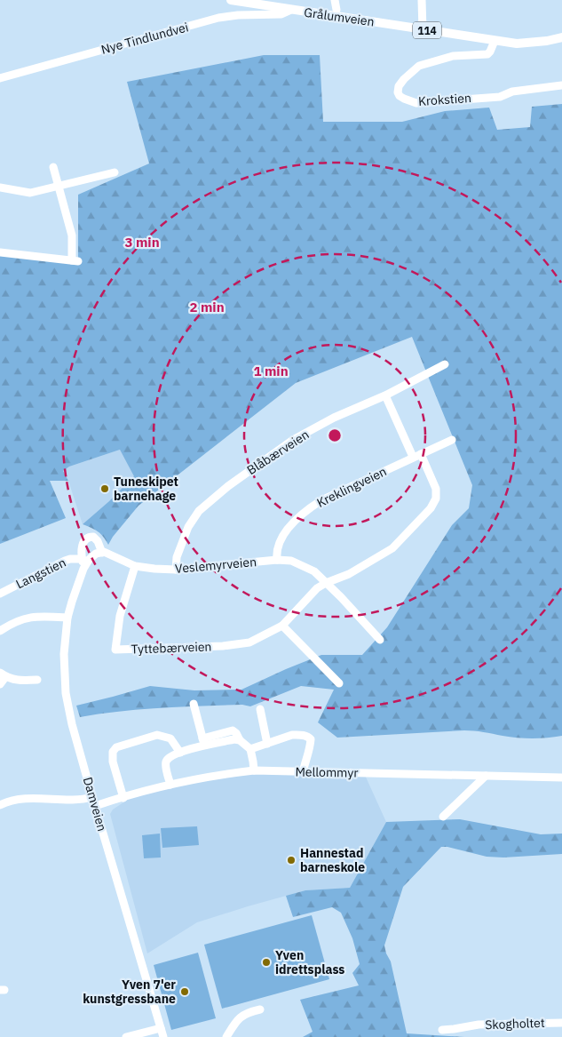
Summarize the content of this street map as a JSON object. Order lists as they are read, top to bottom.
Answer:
{
  "streets": {
    "main road": ["Grålumveien", "114"],
    "street": [
      "Nye Tindlundvei",
      "Krokstien",
      "Blåbærveien",
      "Kreklingveien",
      "Veslemyrveien",
      "Langstien",
      "Tyttebærveien",
      "Mellommyr",
      "Damveien",
      "Skogholtet"
    ]
  },
  "crossings": [
    ["Grålumveien", "Nye Tindlundvei"],
    ["Grålumveien", "Krokstien"],
    ["Blåbærveien", "Veslemyrveien"],
    ["Blåbærveien", "Tyttebærveien"],
    ["Kreklingveien", "Veslemyrveien"],
    ["Kreklingveien", "Tyttebærveien"],
    ["Veslemyrveien", "Tyttebærveien"],
    ["Veslemyrveien", "Damveien"],
    ["Langstien", "Damveien"],
    ["Mellommyr", "Damveien"]
  ],
  "places": [
    "Tuneskipet barnehage",
    "Hannestad barneskole",
    "Yven idrettsplass",
    "Yven 7'er kunstgressbane"
  ],
  "rings": ["3 min", "2 min", "1 min"]
}
